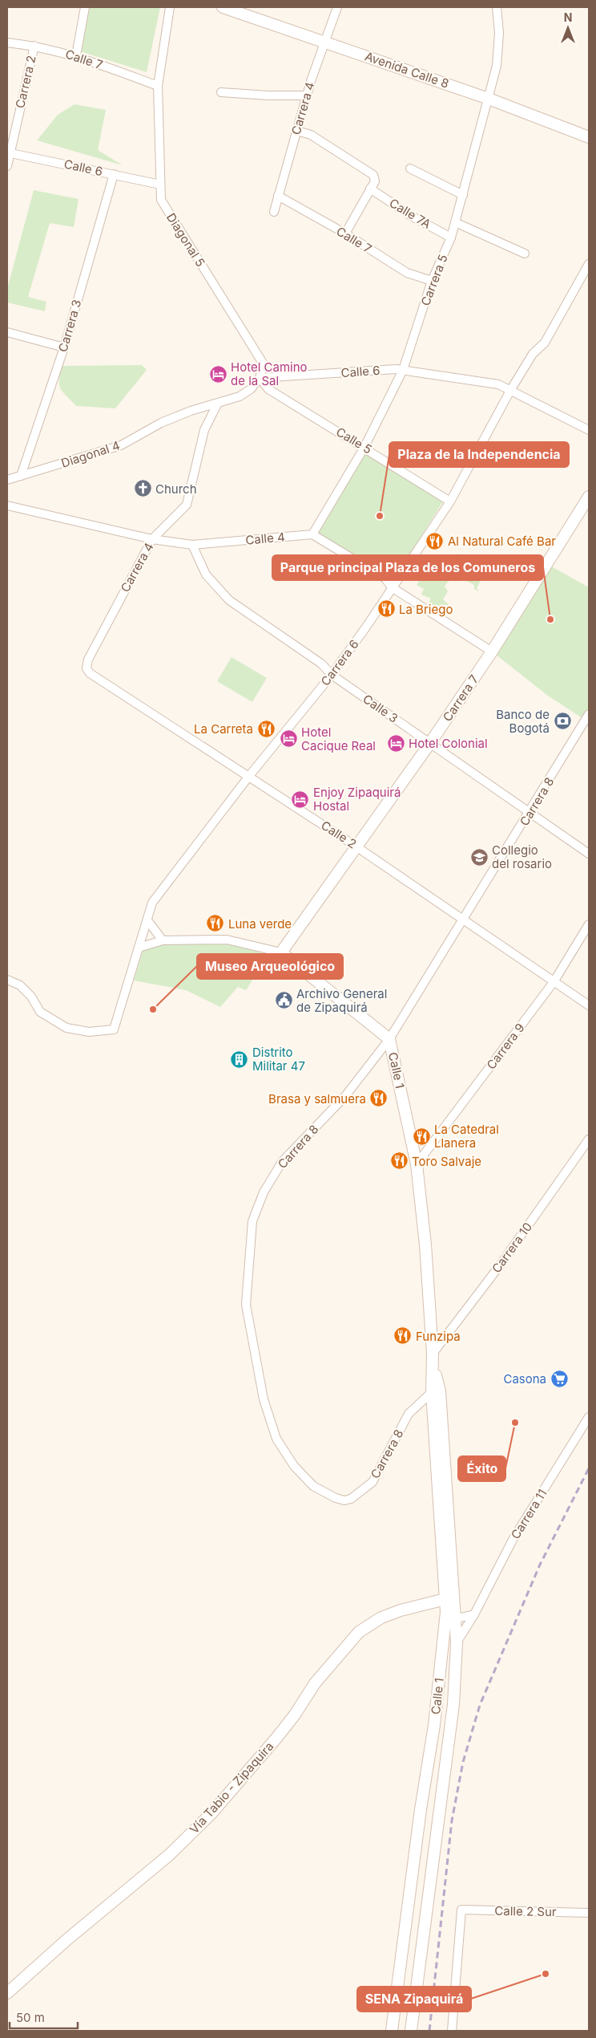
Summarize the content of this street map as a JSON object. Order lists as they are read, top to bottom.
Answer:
{
  "streets": {
    "street": [
      "Calle 7",
      "Avenida Calle 8",
      "Carrera 2",
      "Carrera 4",
      "Calle 6",
      "Calle 7A",
      "Diagonal 5",
      "Carrera 5",
      "Carrera 3",
      "Calle 5",
      "Diagonal 4",
      "Calle 4",
      "Carrera 6",
      "Carrera 7",
      "Calle 3",
      "Carrera 8",
      "Calle 2",
      "Carrera 9",
      "Calle 1",
      "Carrera 10",
      "Carrera 11",
      "Vía Tabio - Zipaquira",
      "Calle 2 Sur"
    ]
  },
  "crossings": [
    ["Calle 7", "Carrera 2"],
    ["Calle 7", "Carrera 4"],
    ["Calle 7", "Diagonal 5"],
    ["Calle 7", "Carrera 5"],
    ["Avenida Calle 8", "Carrera 4"],
    ["Avenida Calle 8", "Carrera 5"],
    ["Carrera 2", "Calle 6"],
    ["Carrera 4", "Diagonal 4"],
    ["Carrera 4", "Calle 4"],
    ["Carrera 4", "Calle 2"],
    ["Calle 6", "Diagonal 5"],
    ["Calle 6", "Carrera 5"],
    ["Calle 6", "Carrera 3"],
    ["Calle 6", "Calle 5"],
    ["Calle 6", "Carrera 6"],
    ["Calle 7A", "Carrera 5"],
    ["Diagonal 5", "Calle 5"],
    ["Carrera 5", "Calle 5"],
    ["Carrera 5", "Calle 4"],
    ["Carrera 3", "Diagonal 4"],
    ["Calle 5", "Carrera 6"],
    ["Calle 4", "Calle 3"],
    ["Carrera 6", "Calle 3"],
    ["Carrera 6", "Calle 2"],
    ["Carrera 6", "Calle 1"],
    ["Carrera 7", "Calle 3"],
    ["Carrera 7", "Calle 2"],
    ["Carrera 7", "Calle 1"],
    ["Calle 3", "Carrera 8"],
    ["Carrera 8", "Calle 2"],
    ["Carrera 8", "Calle 1"],
    ["Calle 2", "Carrera 9"],
    ["Carrera 9", "Calle 1"],
    ["Calle 1", "Carrera 10"],
    ["Calle 1", "Carrera 11"],
    ["Calle 1", "Vía Tabio - Zipaquira"]
  ],
  "places": {
    "hotel": [
      "Hotel Camino de la Sal",
      "Hotel Cacique Real",
      "Hotel Colonial",
      "Enjoy Zipaquirá Hostal"
    ],
    "church": ["Church"],
    "other": [
      "Plaza de la Independencia",
      "Parque principal Plaza de los Comuneros",
      "Museo Arqueológico",
      "Éxito",
      "SENA Zipaquirá"
    ],
    "restaurant": [
      "Al Natural Café Bar",
      "La Briego",
      "La Carreta",
      "Luna verde",
      "Brasa y salmuera",
      "La Catedral Llanera",
      "Toro Salvaje",
      "Funzipa"
    ],
    "bank": ["Banco de Bogotá"],
    "school or university": ["Collegio del rosario"],
    "public building": ["Archivo General de Zipaquirá"],
    "building": ["Distrito Militar 47"],
    "supermarket": ["Casona"]
  },
  "scale_bar": "50 m",
  "north": "top"
}
